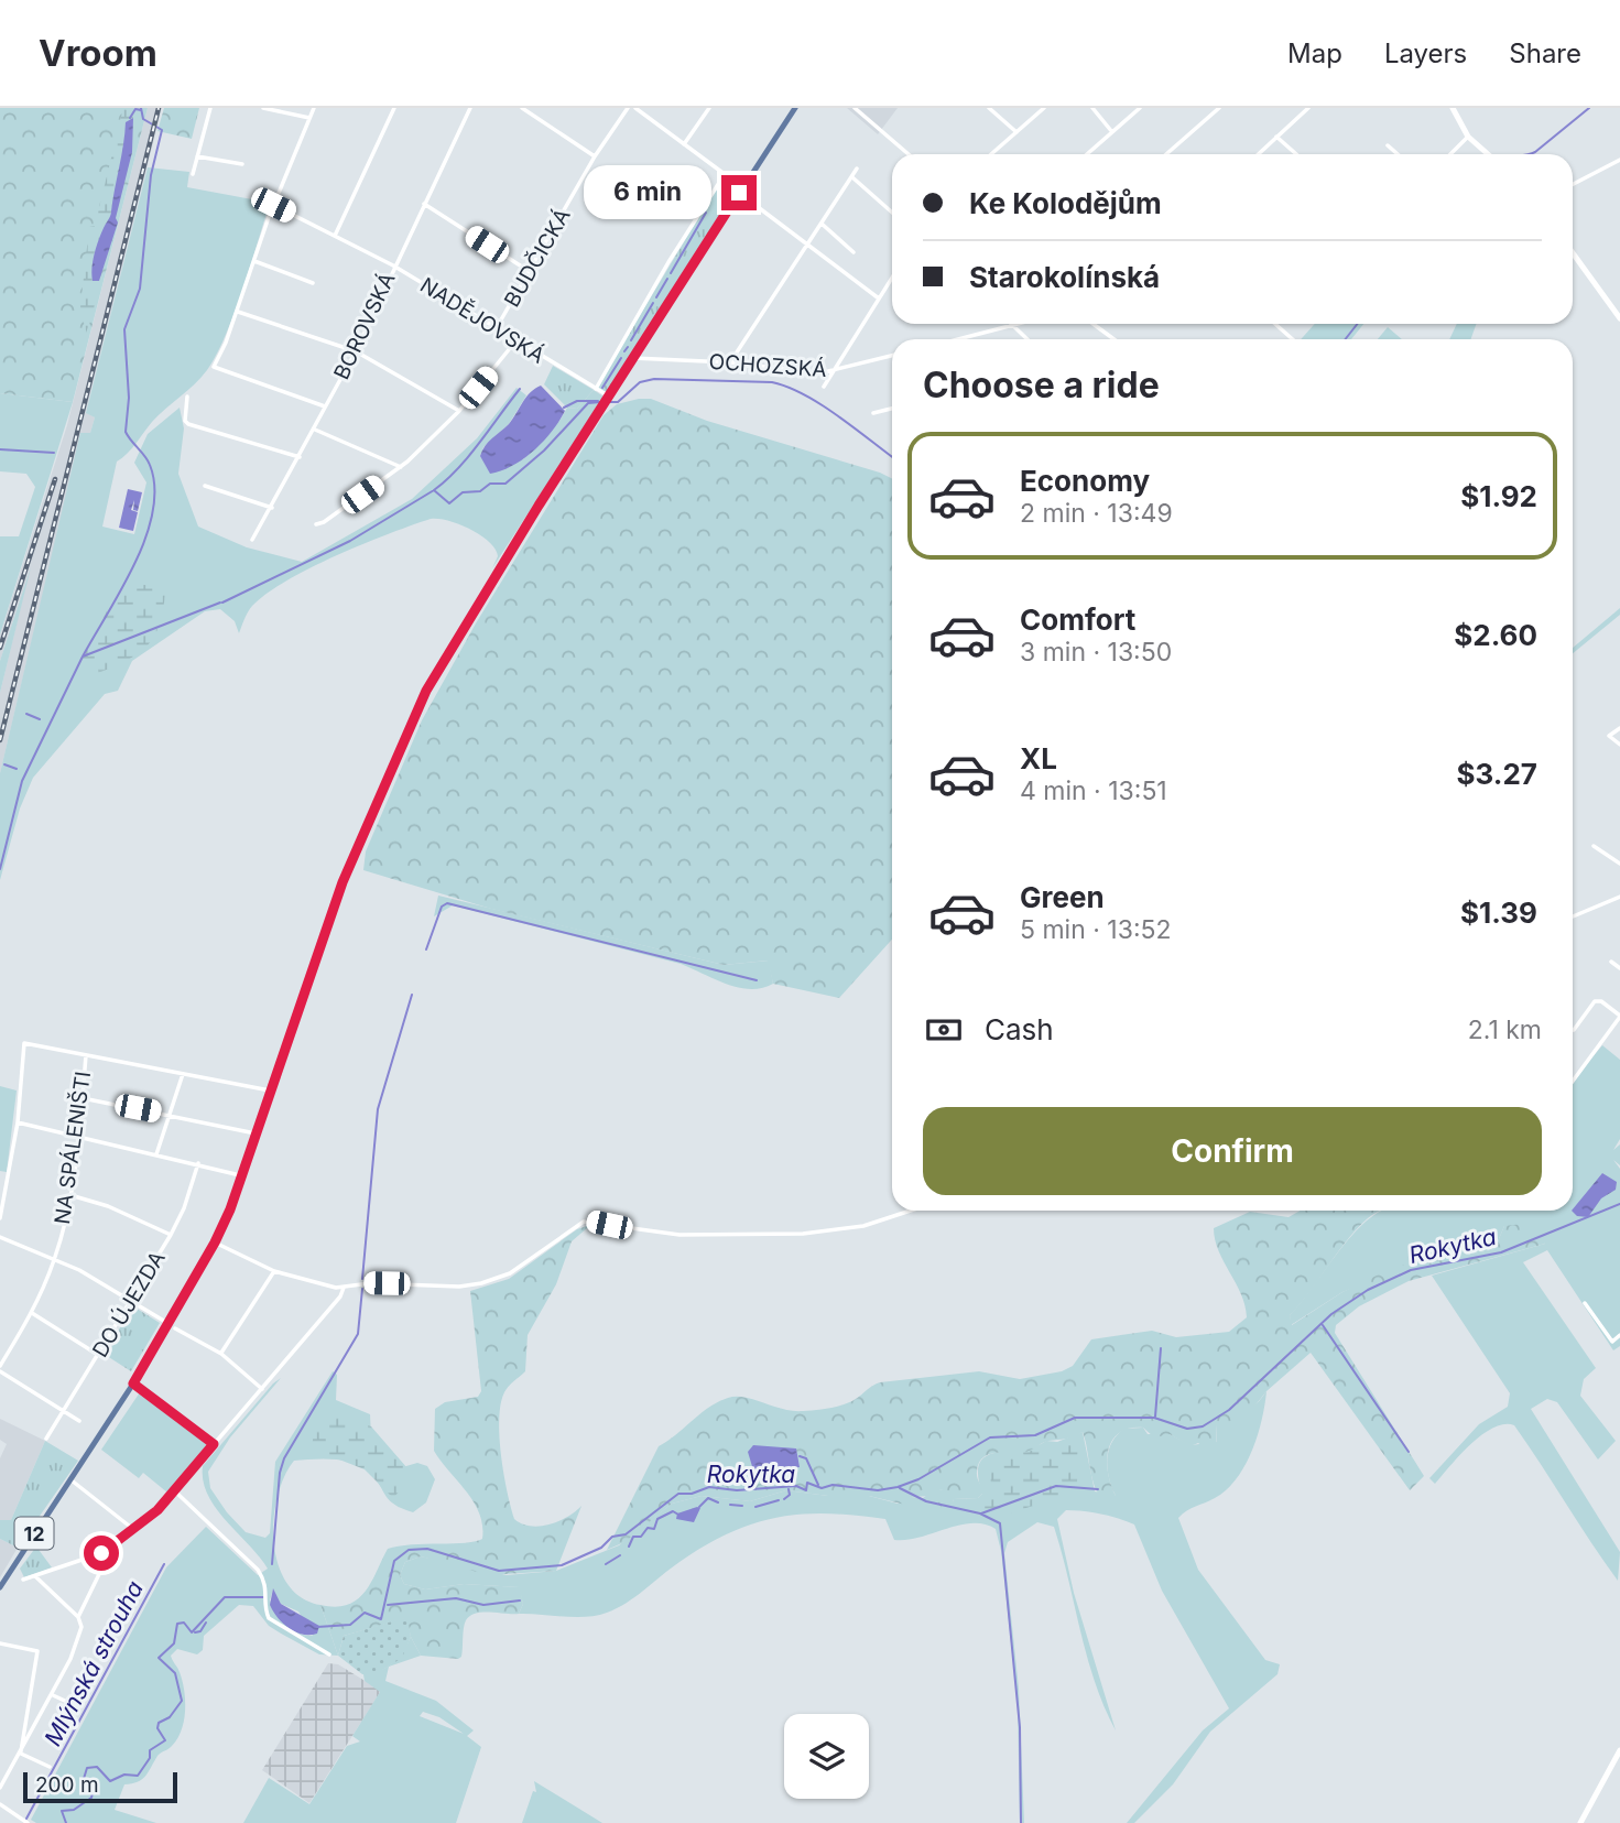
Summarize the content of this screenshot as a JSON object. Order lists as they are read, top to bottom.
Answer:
{
  "streets": {
    "main road": ["12"],
    "street": [
      "BUDČICKÁ",
      "NADĚJOVSKÁ",
      "BOROVSKÁ",
      "OCHOZSKÁ",
      "NA SPÁLENIŠTI",
      "DO ÚJEZDA"
    ]
  },
  "crossings": [
    ["BUDČICKÁ", "NADĚJOVSKÁ"],
    ["NADĚJOVSKÁ", "BOROVSKÁ"],
    ["NADĚJOVSKÁ", "12"],
    ["OCHOZSKÁ", "12"]
  ],
  "water": ["Rokytka", "Mlýnská strouha"],
  "scale_bar": "200 m",
  "page": {
    "header": "Vroom",
    "nav": ["Map", "Layers", "Share"],
    "banner": ["Ke Kolodějům", "Starokolínská"],
    "bubble": "6 min",
    "heading": "Choose a ride",
    "list": [
      {
        "name": "Economy",
        "note": "2 min · 13:49",
        "value": "$1.92"
      },
      {
        "name": "Comfort",
        "note": "3 min · 13:50",
        "value": "$2.60"
      },
      {
        "name": "XL",
        "note": "4 min · 13:51",
        "value": "$3.27"
      },
      {
        "name": "Green",
        "note": "5 min · 13:52",
        "value": "$1.39"
      }
    ],
    "pay": ["Cash", "2.1 km"],
    "buttons": "Confirm",
    "scale": "200 m"
  }
}
